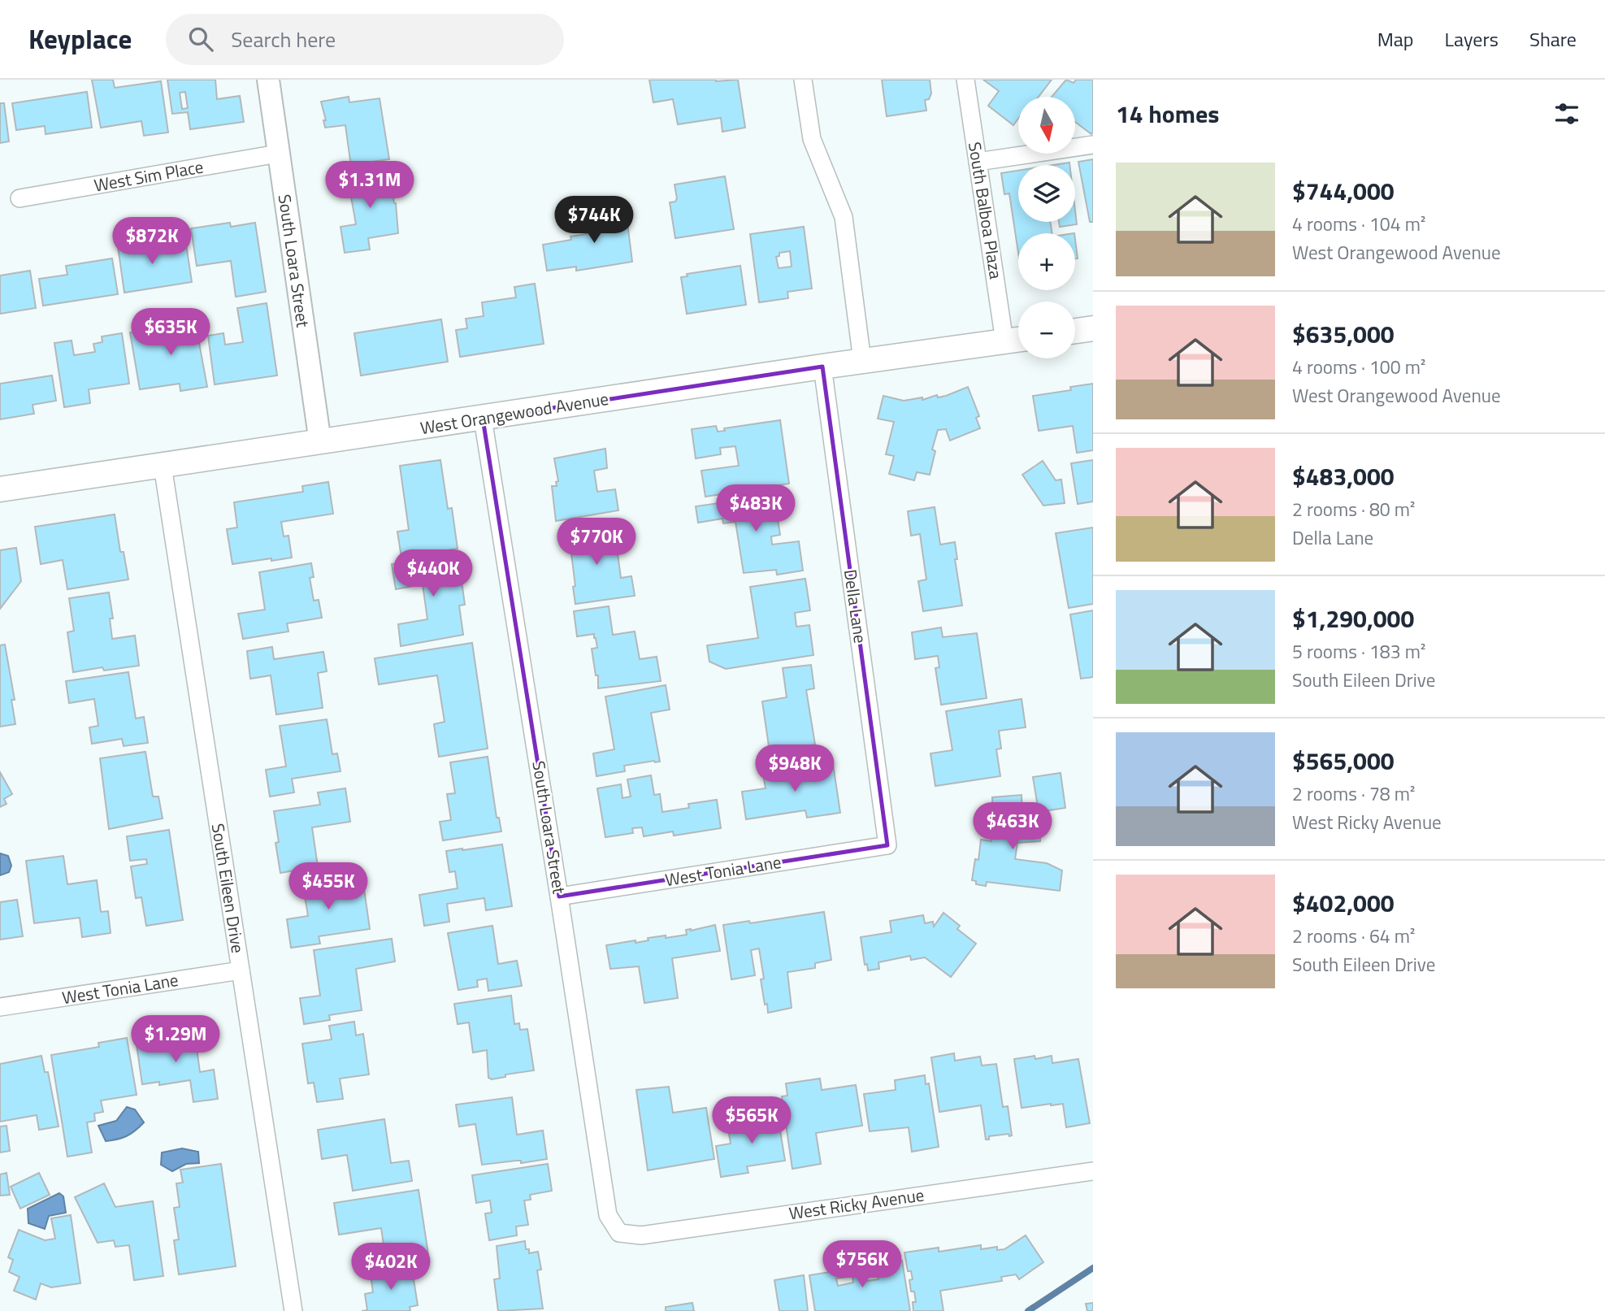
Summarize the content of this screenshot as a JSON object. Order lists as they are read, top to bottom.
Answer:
{
  "streets": {
    "main road": ["West Orangewood Avenue"],
    "street": [
      "West Sim Place",
      "South Balboa Plaza",
      "South Loara Street",
      "Della Lane",
      "West Tonia Lane",
      "South Eileen Drive",
      "West Ricky Avenue"
    ]
  },
  "crossings": [
    ["West Sim Place", "South Loara Street"],
    ["South Balboa Plaza", "West Orangewood Avenue"],
    ["South Loara Street", "West Orangewood Avenue"],
    ["South Loara Street", "West Tonia Lane"],
    ["South Loara Street", "West Ricky Avenue"],
    ["West Orangewood Avenue", "Della Lane"],
    ["West Orangewood Avenue", "South Eileen Drive"],
    ["Della Lane", "West Tonia Lane"],
    ["West Tonia Lane", "South Eileen Drive"]
  ],
  "north": "bottom",
  "page": {
    "header": "Keyplace",
    "search": "Search here",
    "nav": ["Map", "Layers", "Share"],
    "heading": "14 homes",
    "map_buttons": ["+", "−"],
    "list": [
      {
        "name": "$744,000",
        "note": "4 rooms · 104 m² · West Orangewood Avenue"
      },
      {
        "name": "$635,000",
        "note": "4 rooms · 100 m² · West Orangewood Avenue"
      },
      {
        "name": "$483,000",
        "note": "2 rooms · 80 m² · Della Lane"
      },
      {
        "name": "$1,290,000",
        "note": "5 rooms · 183 m² · South Eileen Drive"
      },
      {
        "name": "$565,000",
        "note": "2 rooms · 78 m² · West Ricky Avenue"
      },
      {
        "name": "$402,000",
        "note": "2 rooms · 64 m² · South Eileen Drive"
      }
    ],
    "price": [
      "$1.31M",
      "$744K",
      "$872K",
      "$635K",
      "$483K",
      "$770K",
      "$440K",
      "$948K",
      "$463K",
      "$455K",
      "$1.29M",
      "$565K",
      "$756K",
      "$402K"
    ]
  }
}
